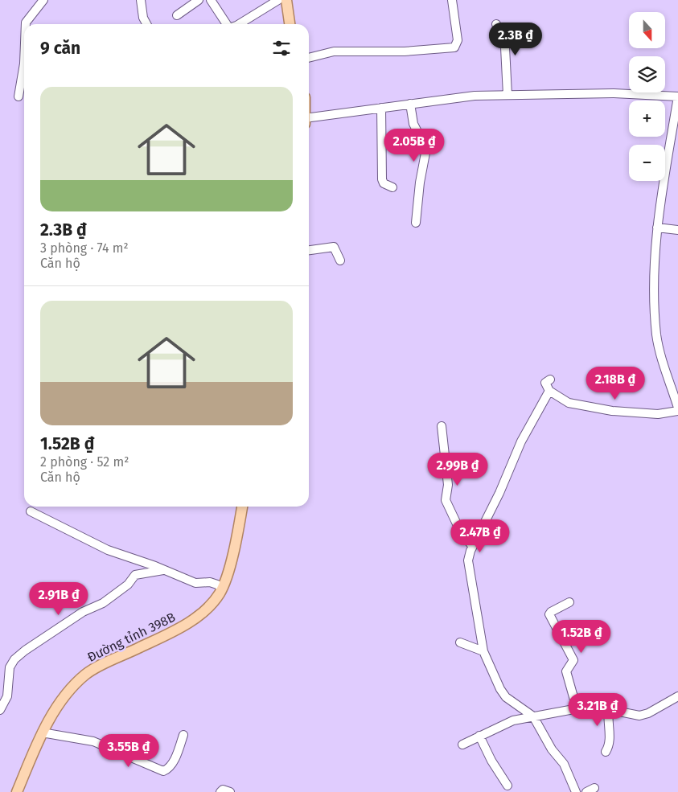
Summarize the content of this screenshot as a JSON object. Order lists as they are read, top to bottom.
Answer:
{
  "streets": {
    "main road": ["Đường tỉnh 398B"]
  },
  "north": "bottom",
  "page": {
    "map_buttons": ["+", "−"],
    "price": [
      "2.3B ₫",
      "2.05B ₫",
      "2.18B ₫",
      "2.99B ₫",
      "2.47B ₫",
      "2.91B ₫",
      "1.52B ₫",
      "3.21B ₫",
      "3.55B ₫"
    ],
    "heading": "9 căn",
    "list": [
      {
        "name": "2.3B ₫",
        "note": "3 phòng · 74 m² · Căn hộ"
      },
      {
        "name": "1.52B ₫",
        "note": "2 phòng · 52 m² · Căn hộ"
      }
    ]
  }
}
